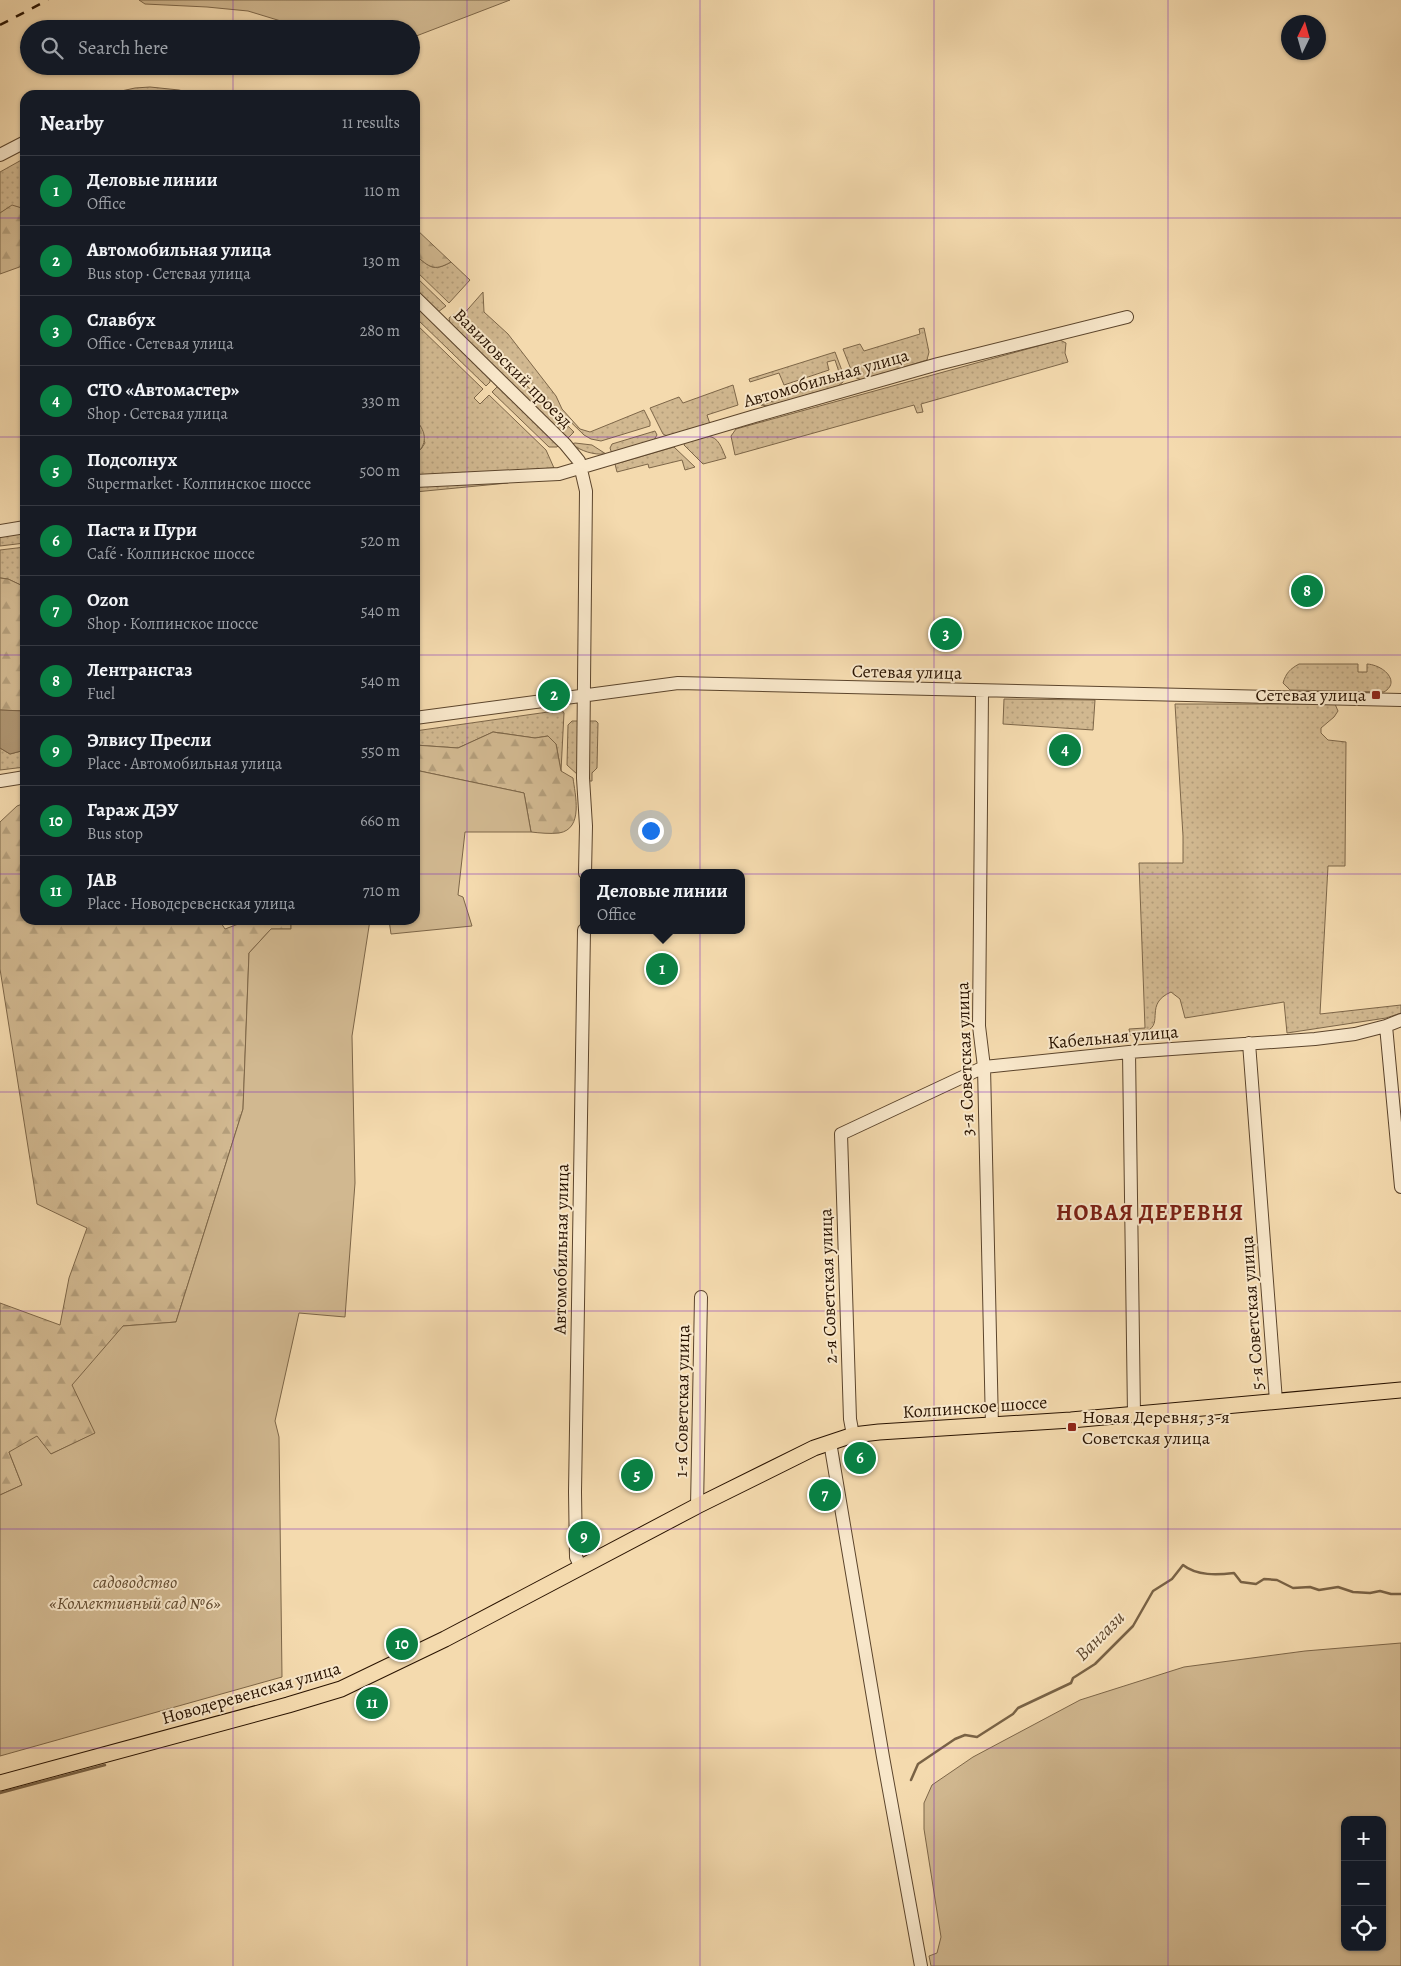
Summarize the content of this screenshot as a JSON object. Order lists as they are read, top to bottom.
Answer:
{
  "streets": {
    "main road": ["Колпинское шоссе", "Новодеревенская улица"],
    "street": [
      "Вавиловский проезд",
      "Автомобильная улица",
      "Сетевая улица",
      "Кабельная улица",
      "3-я Советская улица",
      "2-я Советская улица",
      "5-я Советская улица",
      "1-я Советская улица"
    ]
  },
  "crossings": [
    ["Вавиловский проезд", "Автомобильная улица"],
    ["Автомобильная улица", "Колпинское шоссе"],
    ["Автомобильная улица", "Новодеревенская улица"],
    ["Сетевая улица", "3-я Советская улица"],
    ["Кабельная улица", "3-я Советская улица"],
    ["Кабельная улица", "2-я Советская улица"],
    ["Кабельная улица", "5-я Советская улица"],
    ["3-я Советская улица", "Колпинское шоссе"],
    ["2-я Советская улица", "Колпинское шоссе"],
    ["5-я Советская улица", "Колпинское шоссе"],
    ["1-я Советская улица", "Колпинское шоссе"],
    ["Колпинское шоссе", "Новодеревенская улица"]
  ],
  "districts": ["НОВАЯ ДЕРЕВНЯ"],
  "water": ["Вангази"],
  "parks": ["садоводство «Коллективный сад №6»"],
  "places": {
    "transit": ["Сетевая улица", "Новая Деревня, 3-я Советская улица"]
  },
  "north": "top",
  "page": {
    "search": "Search here",
    "heading": ["Nearby", "11 results"],
    "list": [
      {
        "mark": "1",
        "name": "Деловые линии",
        "note": "Office",
        "value": "110 m"
      },
      {
        "mark": "2",
        "name": "Автомобильная улица",
        "note": "Bus stop · Сетевая улица",
        "value": "130 m"
      },
      {
        "mark": "3",
        "name": "Славбух",
        "note": "Office · Сетевая улица",
        "value": "280 m"
      },
      {
        "mark": "4",
        "name": "СТО «Автомастер»",
        "note": "Shop · Сетевая улица",
        "value": "330 m"
      },
      {
        "mark": "5",
        "name": "Подсолнух",
        "note": "Supermarket · Колпинское шоссе",
        "value": "500 m"
      },
      {
        "mark": "6",
        "name": "Паста и Пури",
        "note": "Café · Колпинское шоссе",
        "value": "520 m"
      },
      {
        "mark": "7",
        "name": "Ozon",
        "note": "Shop · Колпинское шоссе",
        "value": "540 m"
      },
      {
        "mark": "8",
        "name": "Лентрансгаз",
        "note": "Fuel",
        "value": "540 m"
      },
      {
        "mark": "9",
        "name": "Элвису Пресли",
        "note": "Place · Автомобильная улица",
        "value": "550 m"
      },
      {
        "mark": "10",
        "name": "Гараж ДЭУ",
        "note": "Bus stop",
        "value": "660 m"
      },
      {
        "mark": "11",
        "name": "JAB",
        "note": "Place · Новодеревенская улица",
        "value": "710 m"
      }
    ],
    "pins": [
      "8",
      "3",
      "2",
      "4",
      "1",
      "6",
      "5",
      "7",
      "9",
      "10",
      "11"
    ],
    "popup": ["Деловые линии", "Office"],
    "map_buttons": ["+", "−"]
  }
}
